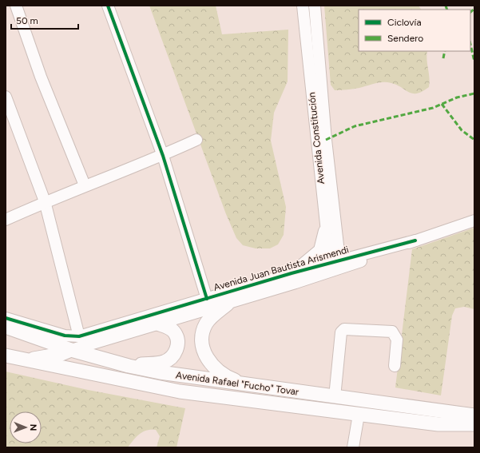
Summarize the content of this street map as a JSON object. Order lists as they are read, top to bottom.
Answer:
{
  "streets": {
    "main road": ["Avenida Rafael \"Fucho\" Tovar"],
    "street": ["Avenida Constitución", "Avenida Juan Bautista Arismendi"]
  },
  "crossings": [
    ["Avenida Constitución", "Avenida Juan Bautista Arismendi"],
    ["Avenida Juan Bautista Arismendi", "Avenida Rafael \"Fucho\" Tovar"]
  ],
  "legend": ["Ciclovía", "Sendero"],
  "scale_bar": "50 m",
  "north": "right"
}
